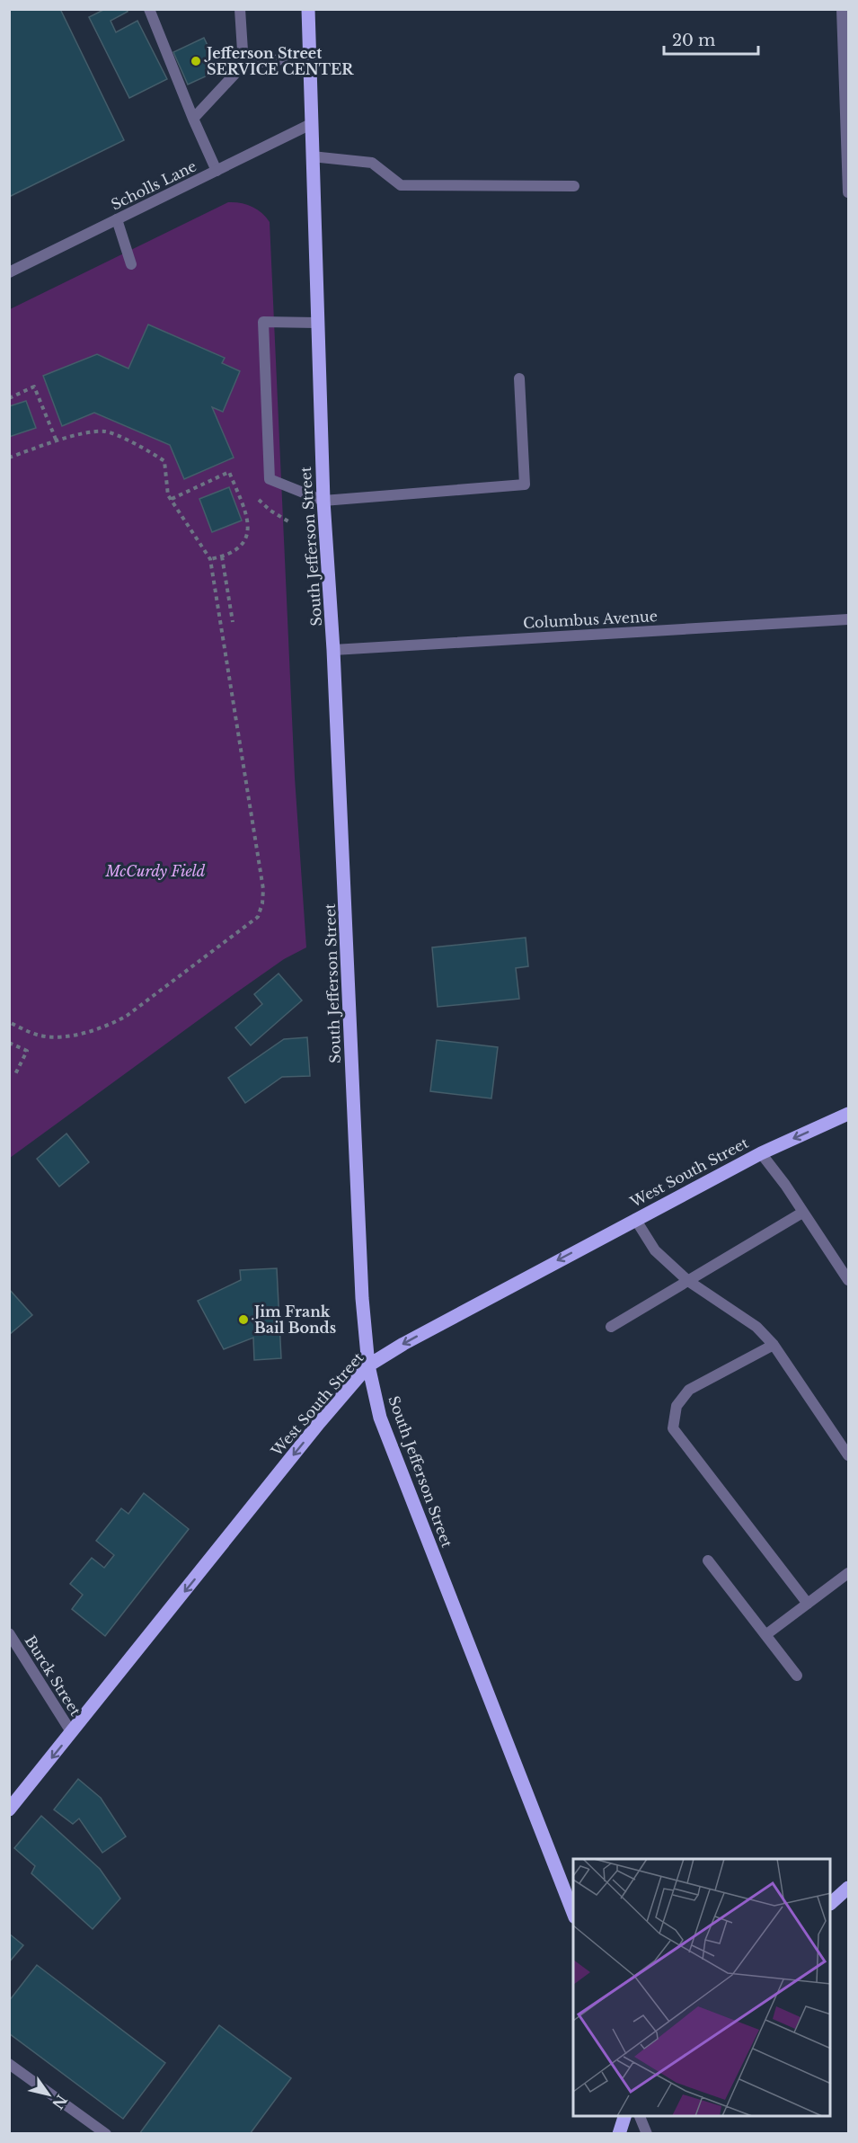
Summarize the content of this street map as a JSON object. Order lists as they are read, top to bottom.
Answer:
{
  "streets": {
    "main road": ["South Jefferson Street", "West South Street"],
    "street": ["Scholls Lane", "Columbus Avenue", "Burck Street"]
  },
  "crossings": [
    ["Scholls Lane", "South Jefferson Street"],
    ["South Jefferson Street", "Columbus Avenue"],
    ["South Jefferson Street", "West South Street"],
    ["West South Street", "Burck Street"]
  ],
  "one_way": ["West South Street"],
  "parks": ["McCurdy Field"],
  "places": ["Jefferson Street SERVICE CENTER", "Jim Frank Bail Bonds"],
  "scale_bar": "20 m",
  "north": "bottom right"
}
